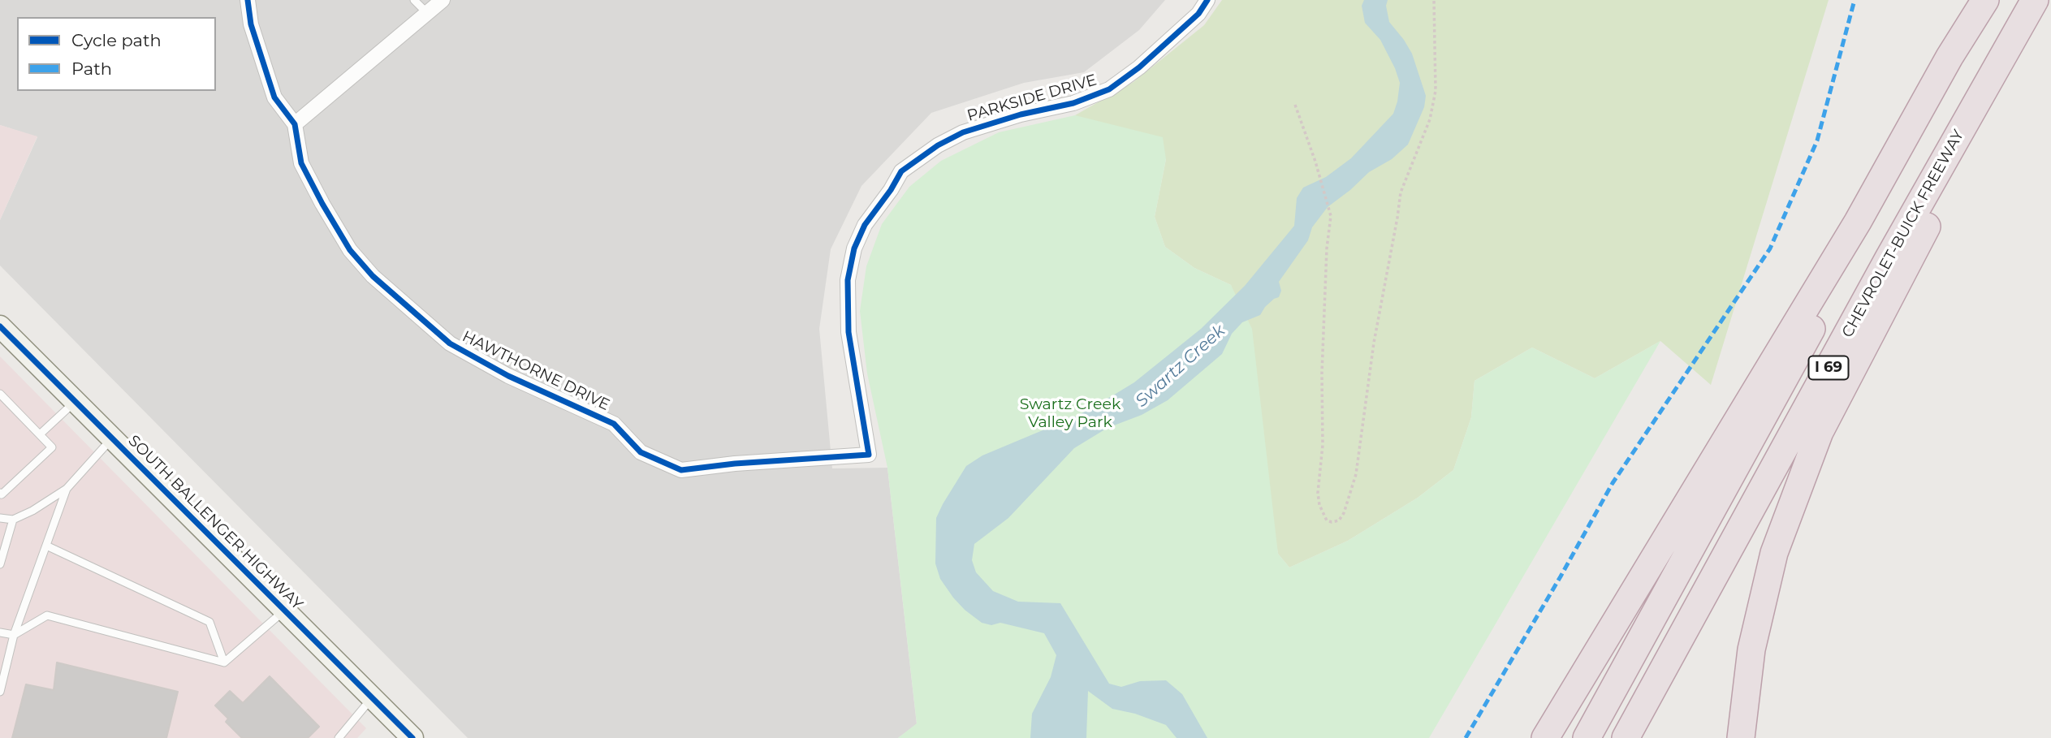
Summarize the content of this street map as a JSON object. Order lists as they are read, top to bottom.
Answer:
{
  "streets": {
    "highway": ["CHEVROLET-BUICK FREEWAY", "I 69"],
    "street": ["PARKSIDE DRIVE", "HAWTHORNE DRIVE", "SOUTH BALLENGER HIGHWAY"]
  },
  "crossings": [
    ["PARKSIDE DRIVE", "HAWTHORNE DRIVE"]
  ],
  "water": ["Swartz Creek"],
  "parks": ["Swartz Creek Valley Park"],
  "legend": ["Cycle path", "Path"]
}
